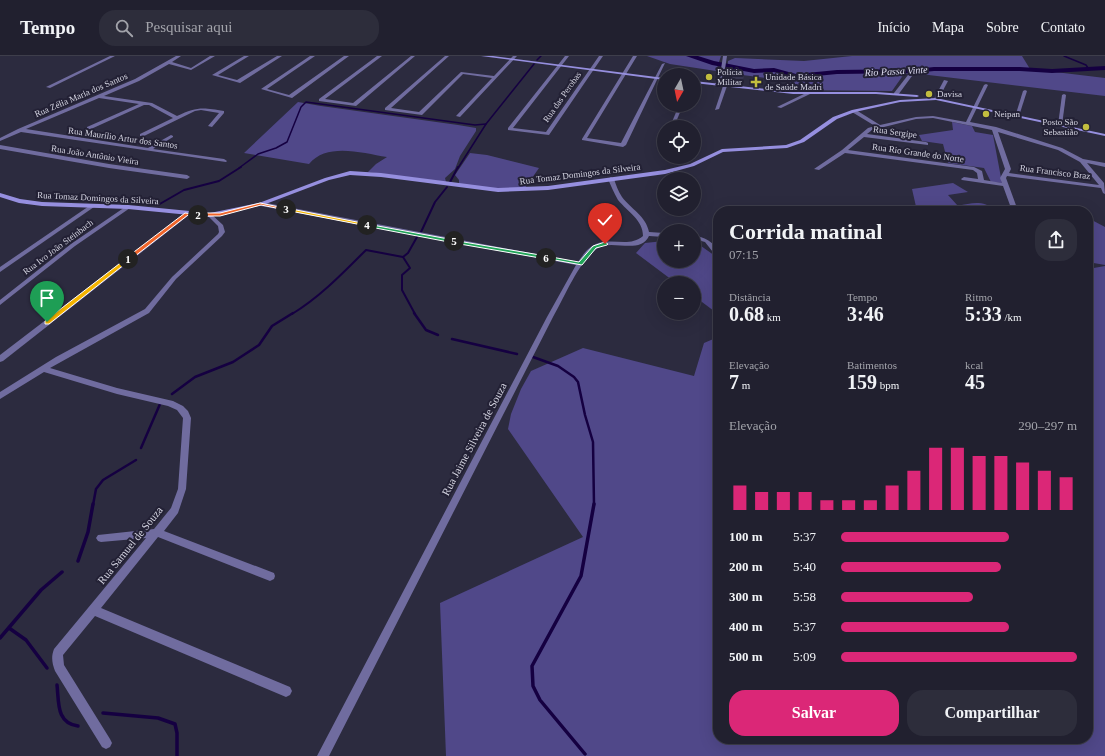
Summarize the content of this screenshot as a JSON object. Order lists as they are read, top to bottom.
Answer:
{
  "streets": {
    "main road": ["Rua Tomaz Domingos da Silveira"],
    "street": [
      "Rua Zélia Maria dos Santos",
      "Rua das Perobas",
      "Rua Sergipe",
      "Rua Maurílio Artur dos Santos",
      "Rua Rio Grande do Norte",
      "Rua João Antônio Vieira",
      "Rua Francisco Braz",
      "Rua Ivo João Steinbach",
      "Rua Jaime Silveira de Souza",
      "Rua Samuel de Souza"
    ]
  },
  "crossings": [
    ["Rua Zélia Maria dos Santos", "Rua Maurílio Artur dos Santos"],
    ["Rua Tomaz Domingos da Silveira", "Rua Ivo João Steinbach"]
  ],
  "water": ["Rio Passa Vinte"],
  "places": {
    "other": [
      "Polícia Militar",
      "Davisa",
      "Neipan",
      "Posto São Sebastião"
    ],
    "health": ["Unidade Básica de Saúde Madri"]
  },
  "north": "bottom",
  "page": {
    "header": "Tempo",
    "search": "Pesquisar aqui",
    "nav": [
      "Início",
      "Mapa",
      "Sobre",
      "Contato"
    ],
    "map_buttons": ["+", "−"],
    "pins": [
      "3",
      "2",
      "4",
      "5",
      "6",
      "1"
    ],
    "heading": ["Corrida matinal", "07:15"],
    "stats": [
      ["Distância", "0.68 km"],
      ["Tempo", "3:46"],
      ["Ritmo", "5:33 /km"],
      ["Elevação", "7 m"],
      ["Batimentos", "159 bpm"],
      ["kcal", "45"]
    ],
    "chart": ["Elevação", "290–297 m"],
    "list": [
      {
        "name": "100 m",
        "note": "5:37"
      },
      {
        "name": "200 m",
        "note": "5:40"
      },
      {
        "name": "300 m",
        "note": "5:58"
      },
      {
        "name": "400 m",
        "note": "5:37"
      },
      {
        "name": "500 m",
        "note": "5:09"
      }
    ],
    "buttons": ["Salvar", "Compartilhar"]
  }
}
